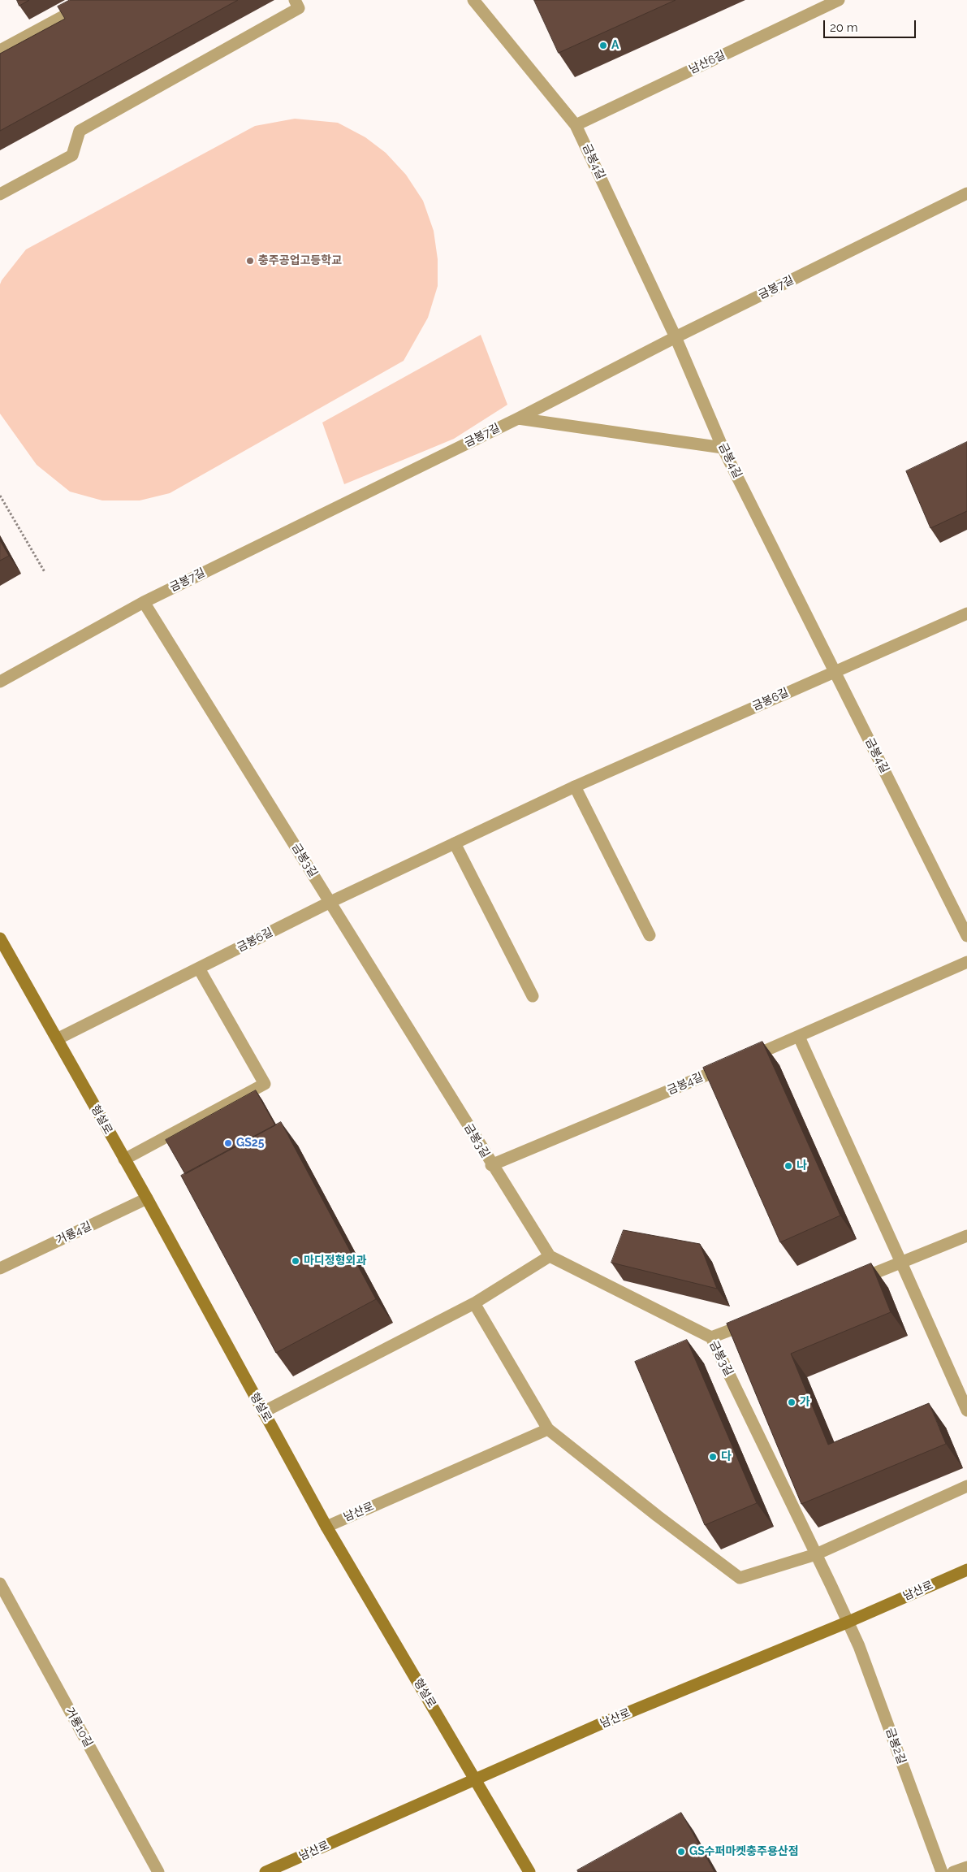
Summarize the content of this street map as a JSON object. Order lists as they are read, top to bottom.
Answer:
{
  "streets": {
    "street": [
      "남산6길",
      "금봉4길",
      "금봉7길",
      "금봉6길",
      "금봉3길",
      "형설로",
      "거룡4길",
      "남산로",
      "거룡10길",
      "금봉2길"
    ]
  },
  "crossings": [
    ["남산6길", "금봉4길"],
    ["금봉4길", "금봉7길"],
    ["금봉4길", "금봉6길"],
    ["금봉4길", "금봉3길"],
    ["금봉7길", "금봉3길"],
    ["금봉6길", "금봉3길"],
    ["금봉6길", "형설로"],
    ["금봉3길", "남산로"],
    ["금봉3길", "금봉2길"],
    ["형설로", "거룡4길"],
    ["형설로", "남산로"],
    ["남산로", "금봉2길"]
  ],
  "places": [
    "A",
    "충주공업고등학교",
    "GS25",
    "나",
    "마디정형외과",
    "가",
    "다",
    "GS수퍼마켓충주용산점"
  ],
  "scale_bar": "20 m"
}
